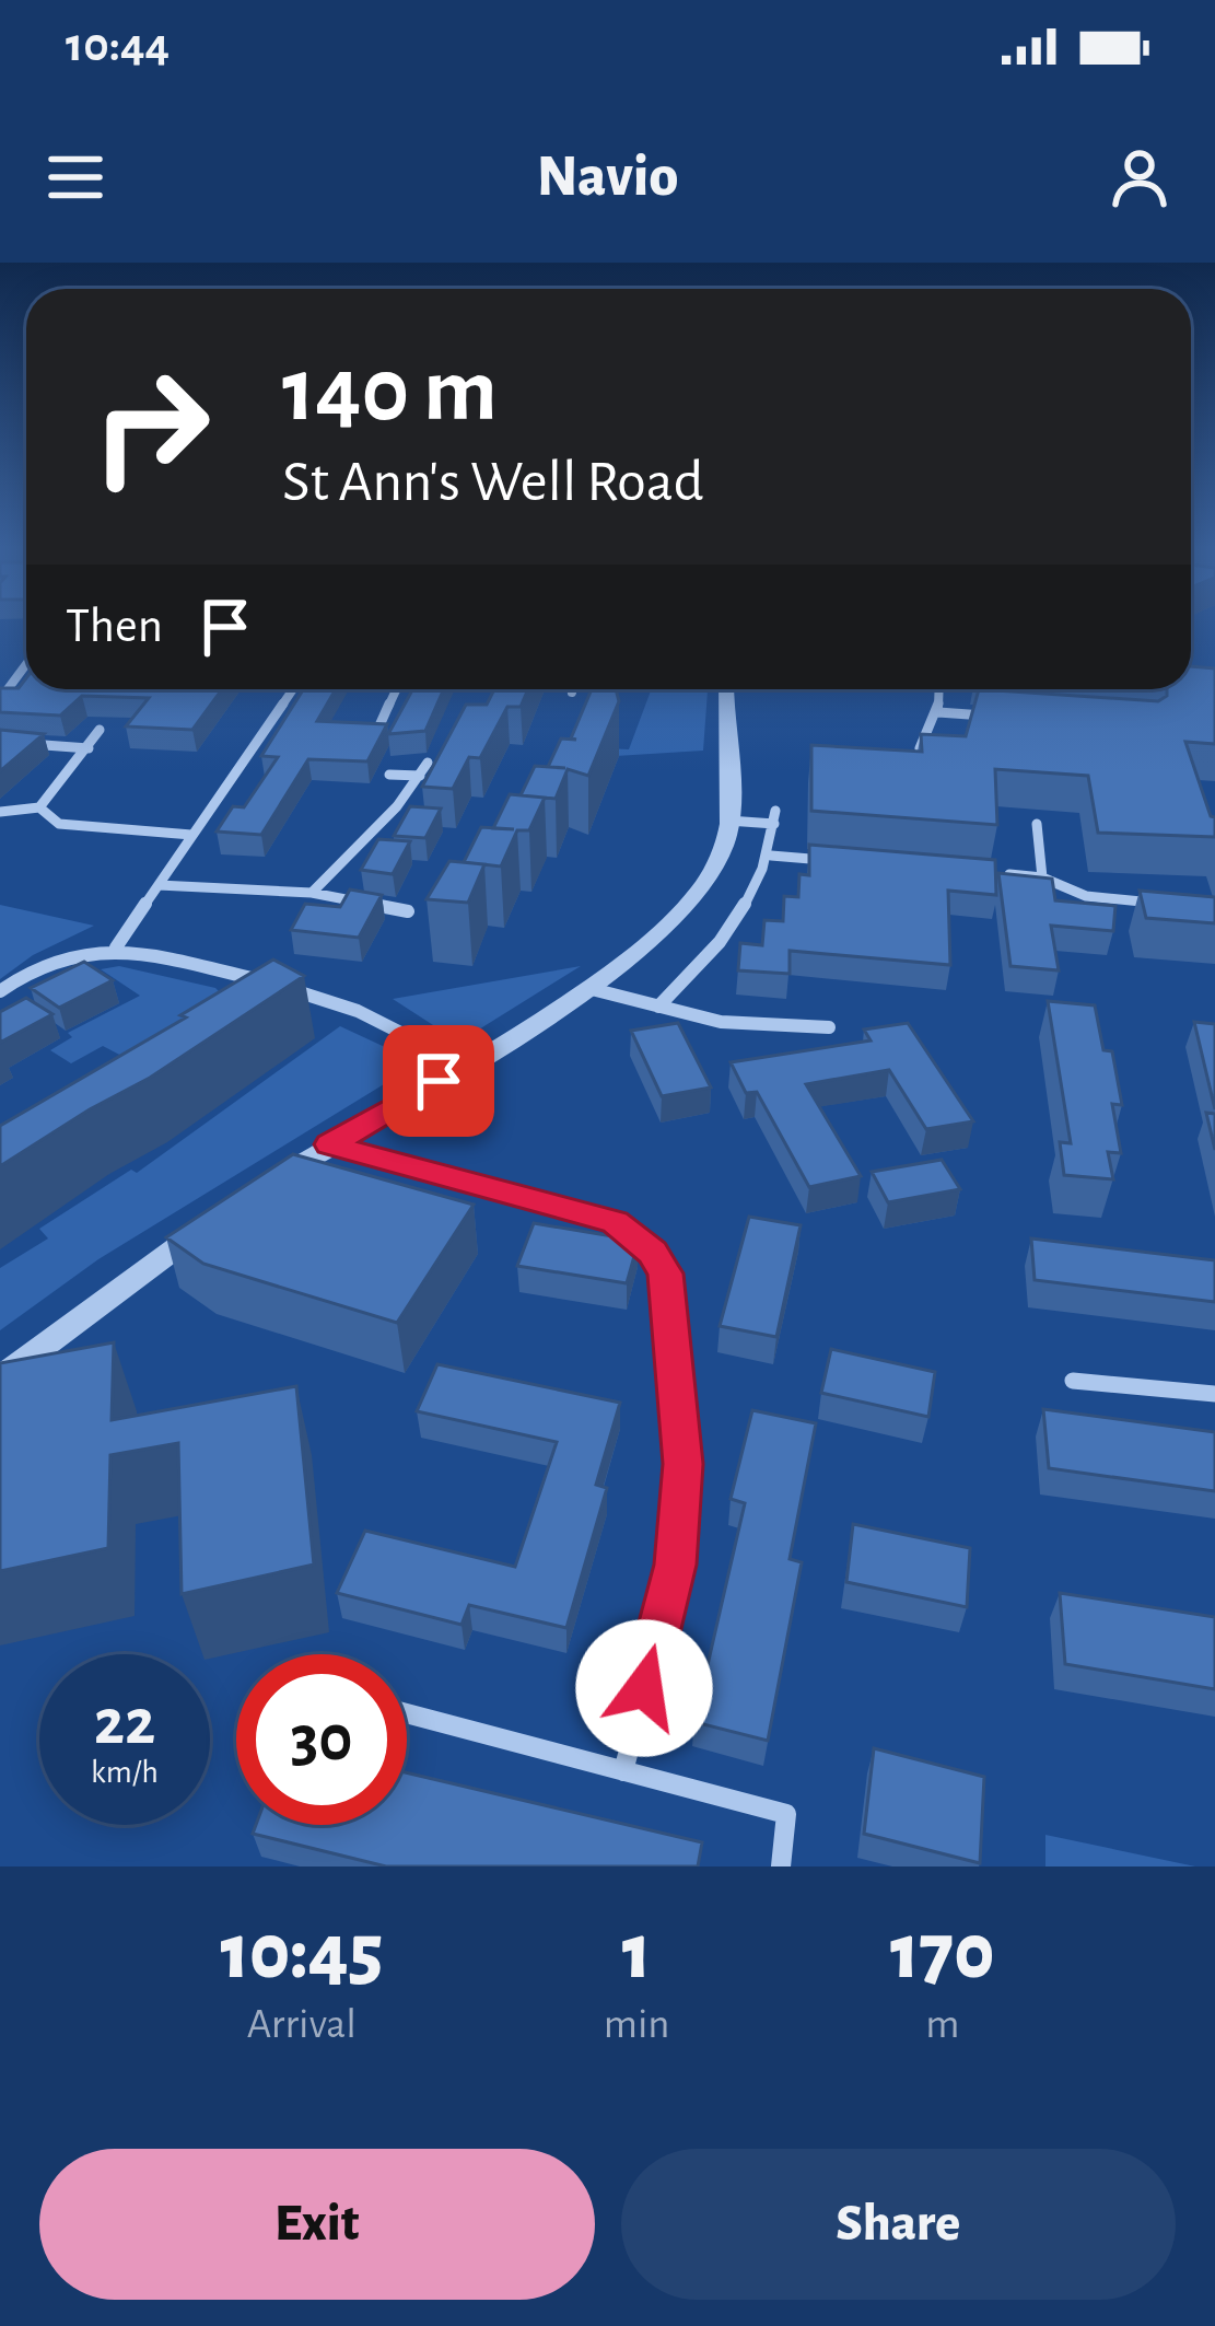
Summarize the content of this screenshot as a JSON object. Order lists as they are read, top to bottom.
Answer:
{
  "page": {
    "status": "10:44",
    "header": "Navio",
    "turn": ["140 m", "St Ann's Well Road"],
    "then": "Then",
    "speed": "22 km/h",
    "limit": "30",
    "eta": [
      "10:45",
      "Arrival",
      "1",
      "min",
      "170",
      "m"
    ],
    "buttons": ["Exit", "Share"]
  }
}
